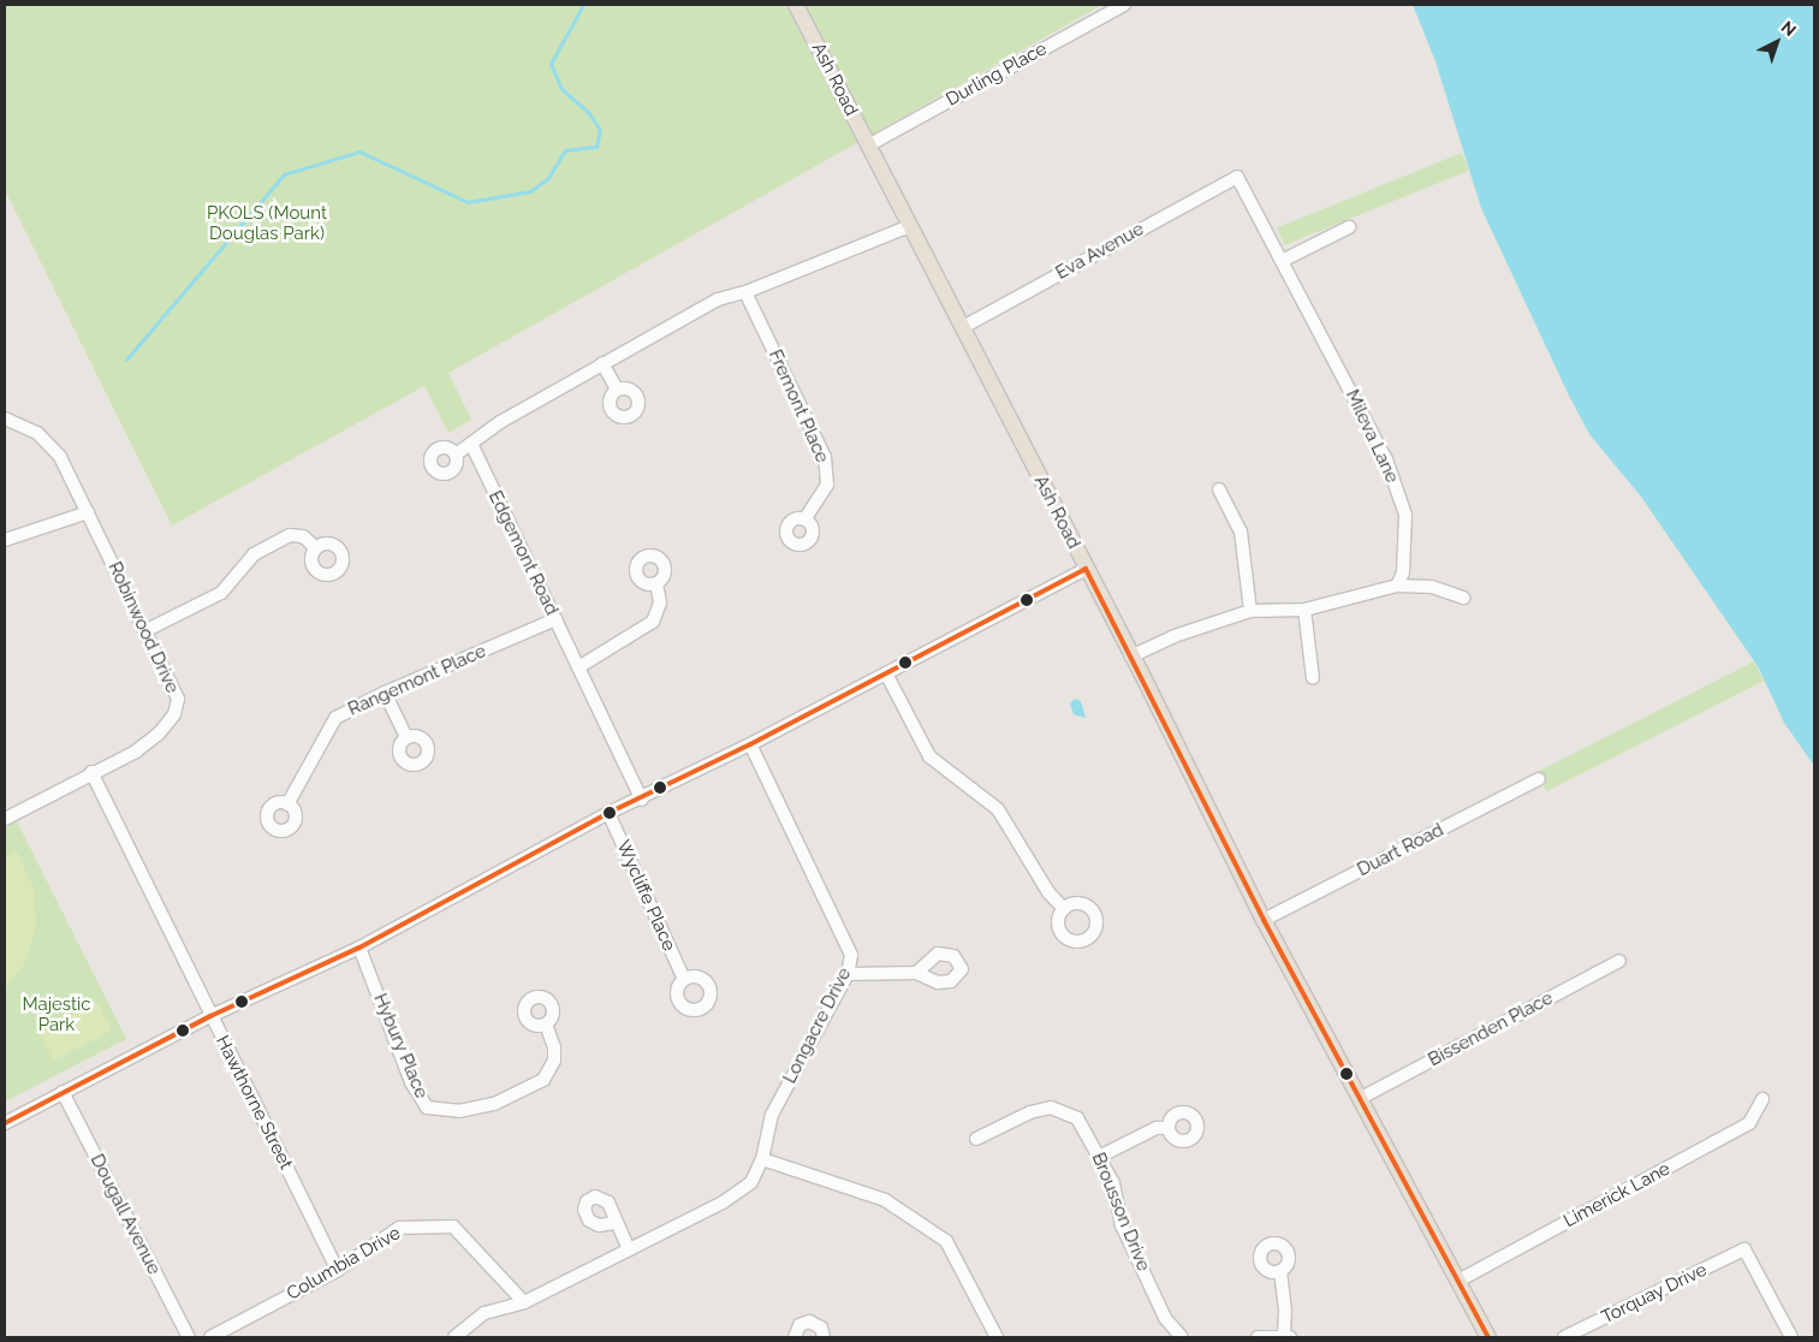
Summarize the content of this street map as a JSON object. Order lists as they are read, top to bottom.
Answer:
{
  "streets": {
    "main road": ["Ash Road"],
    "street": [
      "Durling Place",
      "Eva Avenue",
      "Fremont Place",
      "Mileva Lane",
      "Edgemont Road",
      "Robinwood Drive",
      "Rangemont Place",
      "Duart Road",
      "Wycliffe Place",
      "Longacre Drive",
      "Bissenden Place",
      "Hybury Place",
      "Hawthorne Street",
      "Limerick Lane",
      "Brousson Drive",
      "Dougall Avenue",
      "Columbia Drive",
      "Torquay Drive"
    ]
  },
  "crossings": [
    ["Durling Place", "Ash Road"],
    ["Ash Road", "Eva Avenue"],
    ["Ash Road", "Duart Road"],
    ["Ash Road", "Bissenden Place"],
    ["Ash Road", "Limerick Lane"],
    ["Eva Avenue", "Mileva Lane"],
    ["Edgemont Road", "Rangemont Place"],
    ["Robinwood Drive", "Hawthorne Street"],
    ["Longacre Drive", "Columbia Drive"],
    ["Hawthorne Street", "Columbia Drive"]
  ],
  "parks": ["PKOLS (Mount Douglas Park)", "Majestic Park"],
  "north": "top right"
}
